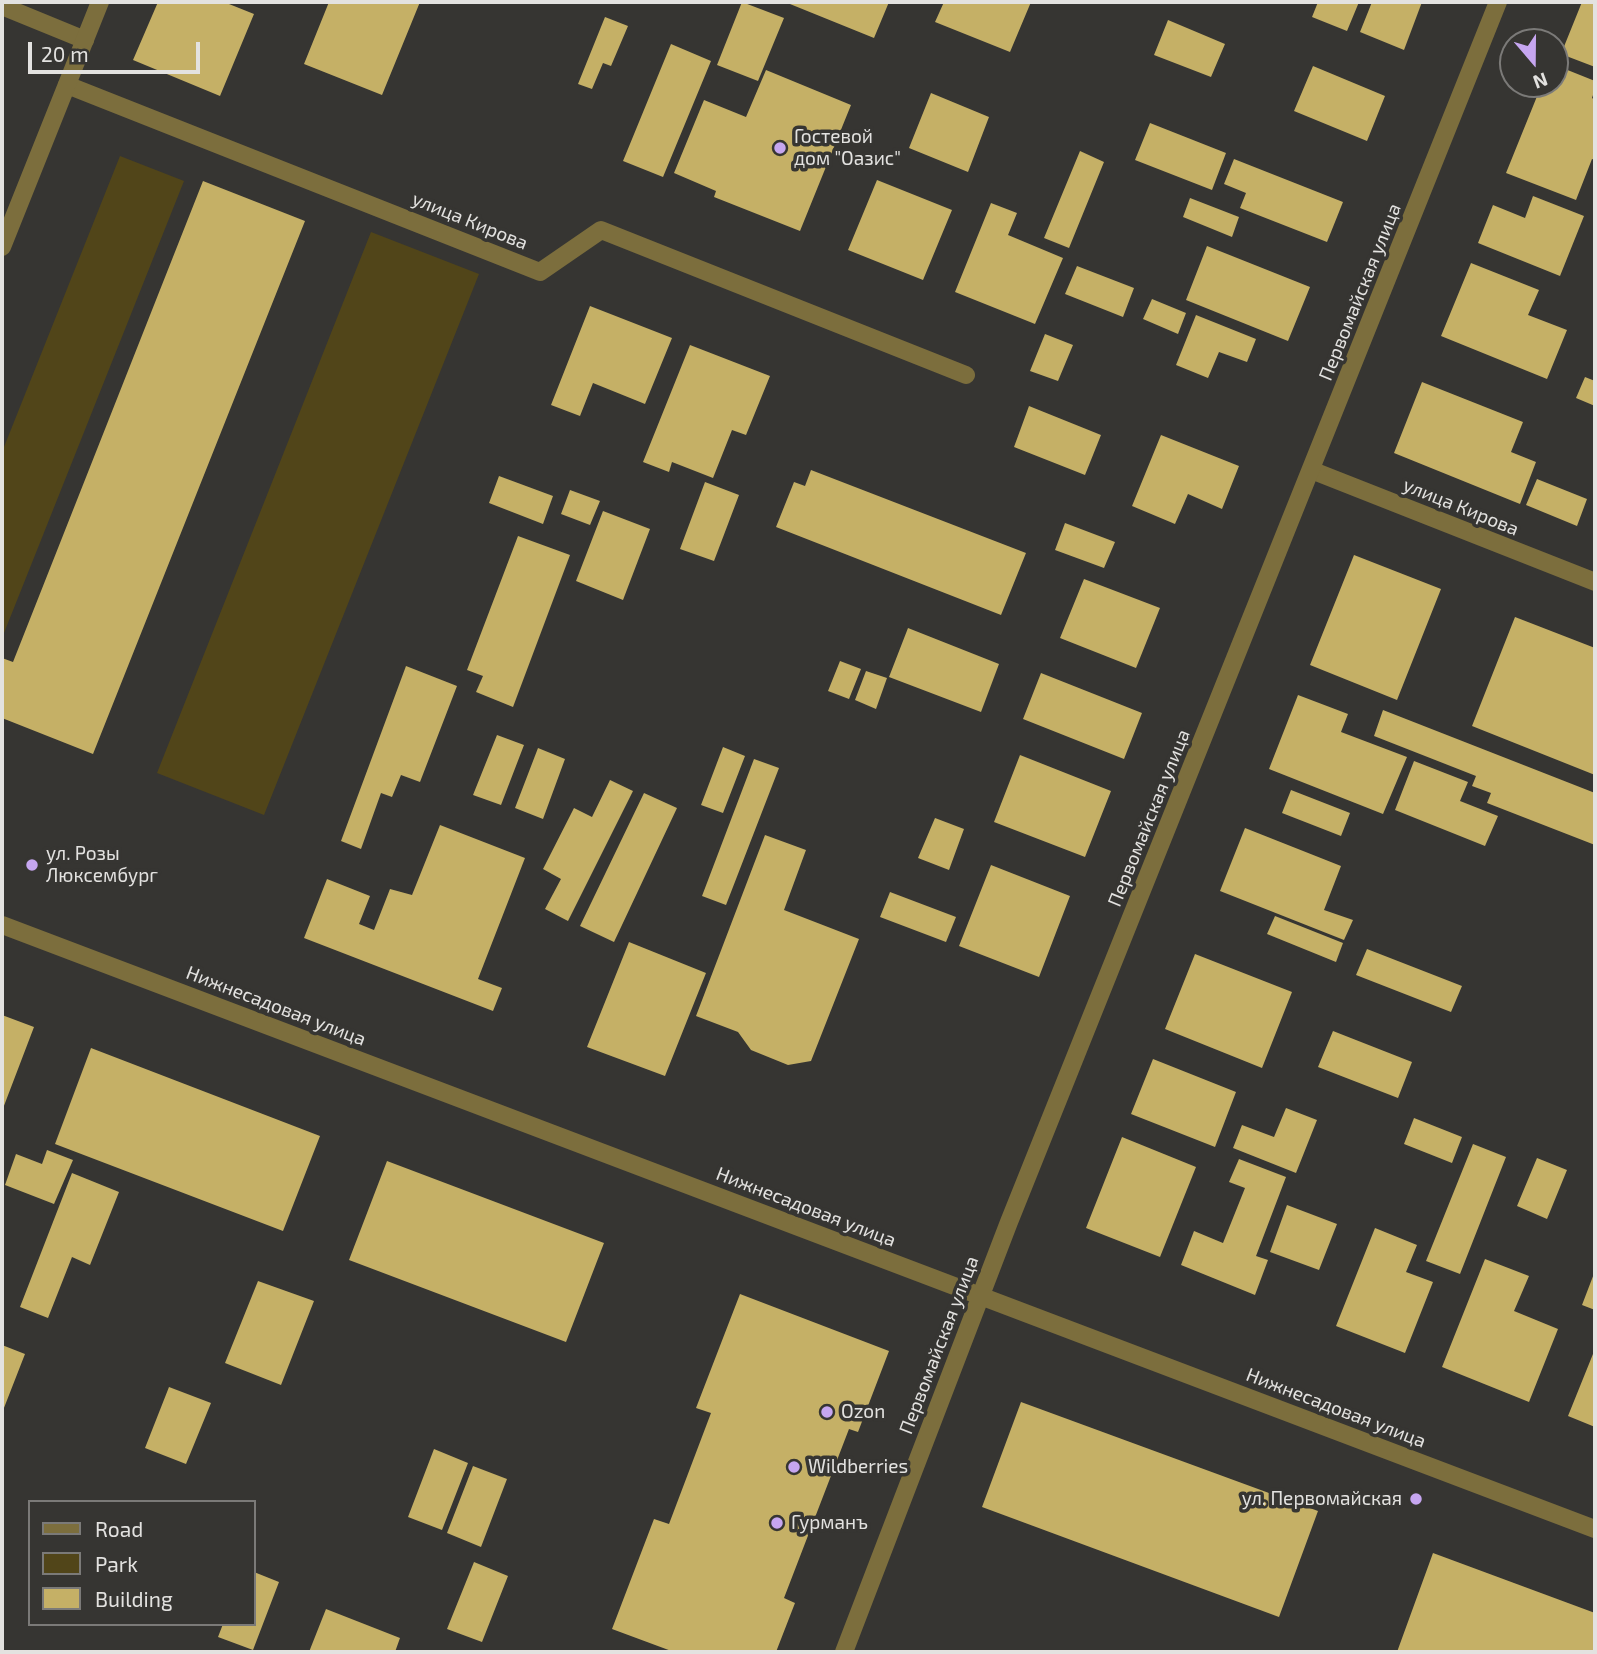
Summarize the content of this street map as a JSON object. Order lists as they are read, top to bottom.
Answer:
{
  "streets": {
    "street": ["улица Кирова", "Первомайская улица", "Нижнесадовая улица"]
  },
  "crossings": [
    ["улица Кирова", "Первомайская улица"],
    ["Первомайская улица", "Нижнесадовая улица"]
  ],
  "places": [
    "Гостевой дом \"Оазис\"",
    "ул. Розы Люксембург",
    "Ozon",
    "Wildberries",
    "ул. Первомайская",
    "Гурманъ"
  ],
  "legend": ["Road", "Park", "Building"],
  "scale_bar": "20 m",
  "north": "bottom"
}
